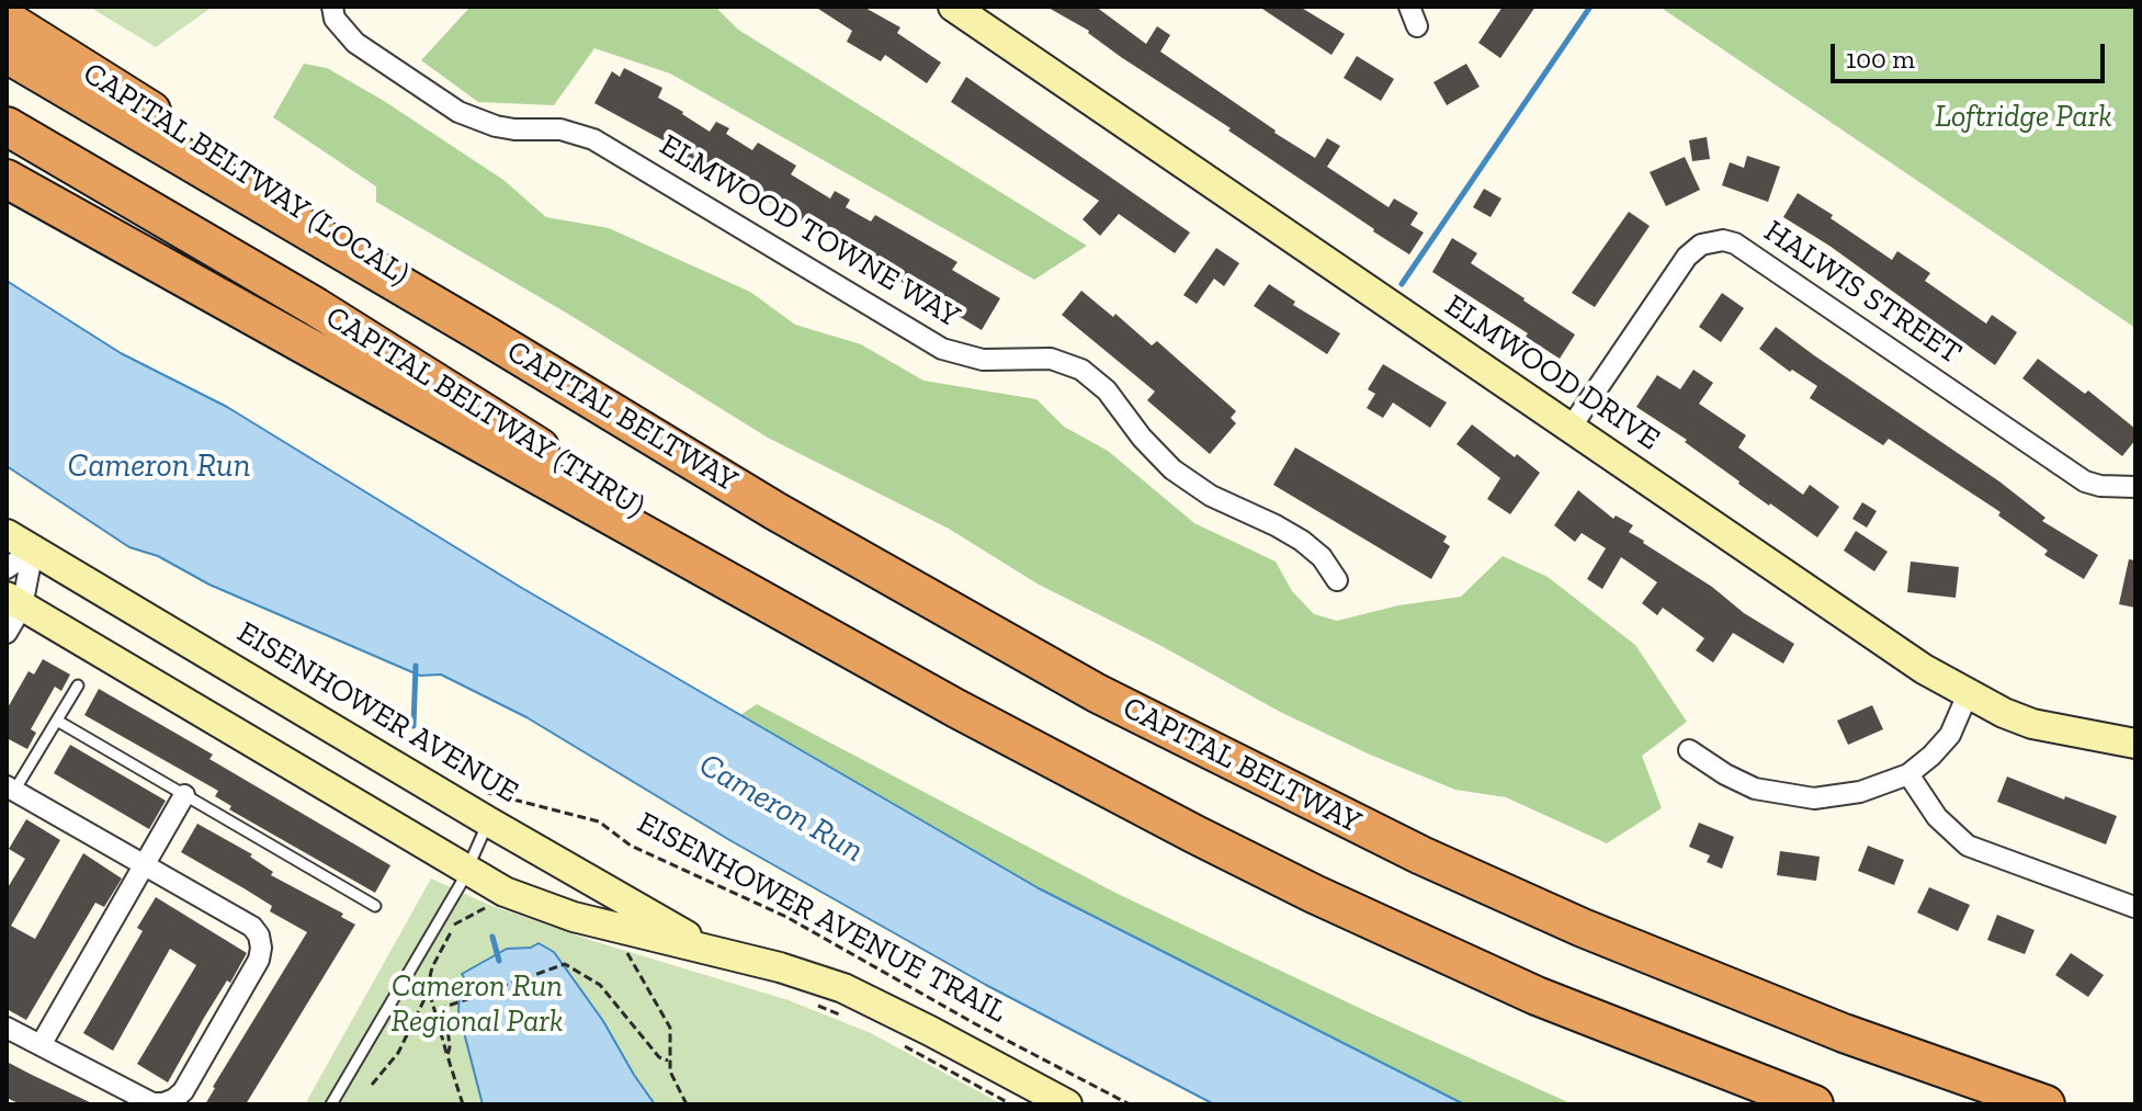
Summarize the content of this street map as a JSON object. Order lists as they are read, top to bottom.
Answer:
{
  "streets": {
    "highway": ["CAPITAL BELTWAY (LOCAL)", "CAPITAL BELTWAY (THRU)", "CAPITAL BELTWAY"],
    "main road": ["ELMWOOD DRIVE", "EISENHOWER AVENUE"],
    "street": ["ELMWOOD TOWNE WAY", "HALWIS STREET"],
    "path": ["EISENHOWER AVENUE TRAIL"]
  },
  "crossings": [
    ["CAPITAL BELTWAY (LOCAL)", "CAPITAL BELTWAY (THRU)"],
    ["CAPITAL BELTWAY (LOCAL)", "CAPITAL BELTWAY"],
    ["HALWIS STREET", "ELMWOOD DRIVE"],
    ["CAPITAL BELTWAY (THRU)", "CAPITAL BELTWAY"]
  ],
  "water": ["Cameron Run"],
  "parks": ["Loftridge Park", "Cameron Run Regional Park"],
  "scale_bar": "100 m"
}
